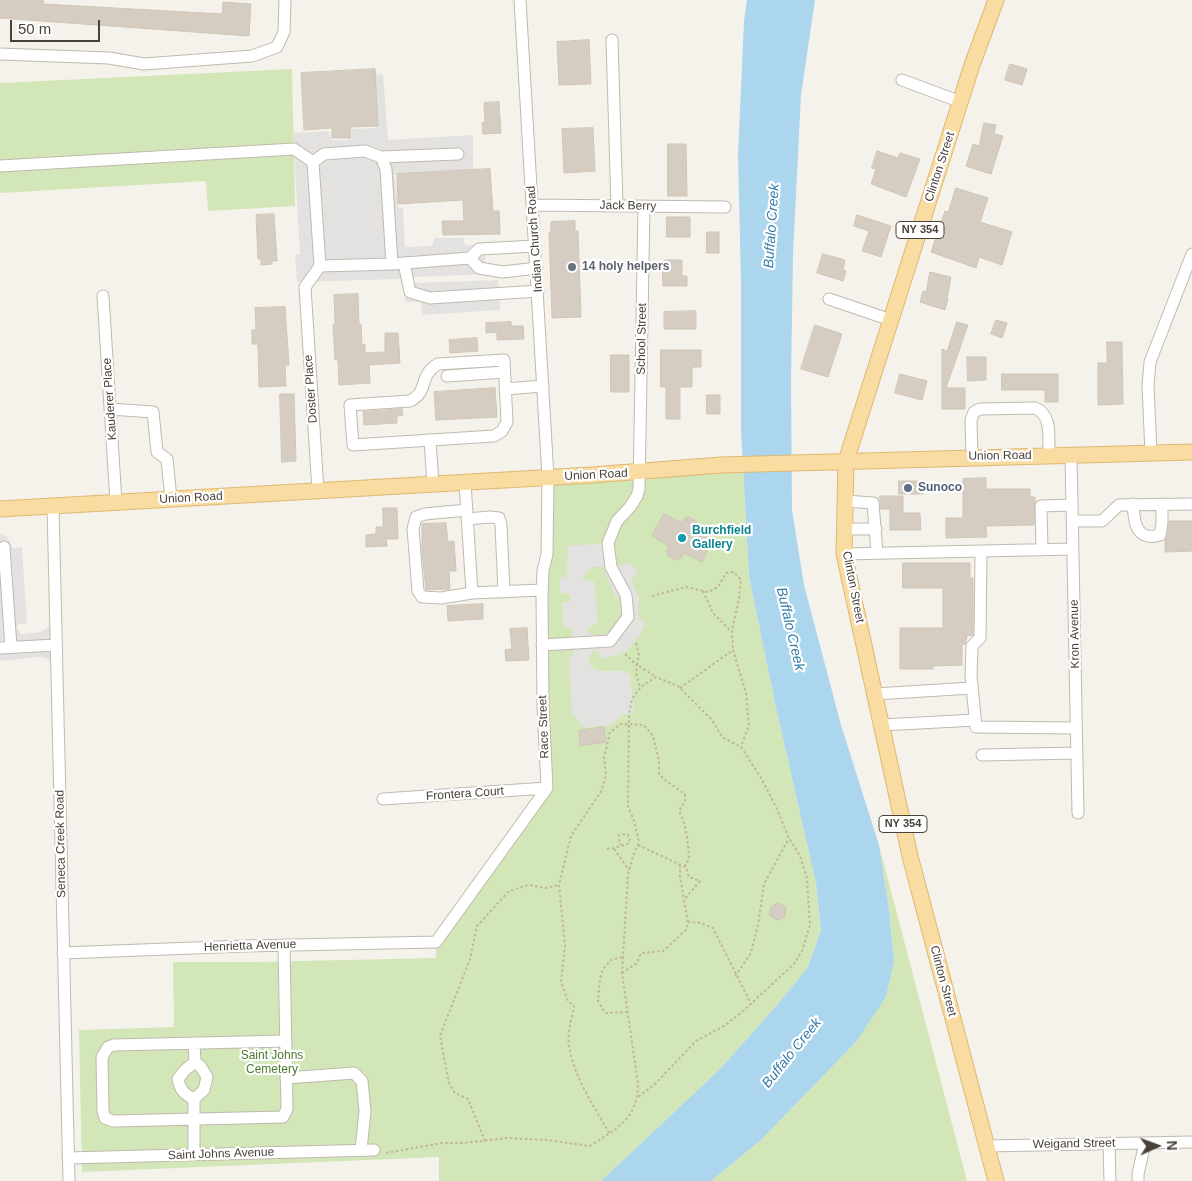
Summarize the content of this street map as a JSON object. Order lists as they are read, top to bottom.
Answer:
{
  "streets": {
    "main road": ["Clinton Street", "NY 354", "Union Road"],
    "street": [
      "Jack Berry",
      "Indian Church Road",
      "School Street",
      "Doster Place",
      "Kauderer Place",
      "Kron Avenue",
      "Race Street",
      "Frontera Court",
      "Seneca Creek Road",
      "Henrietta Avenue",
      "Weigand Street",
      "Saint Johns Avenue"
    ]
  },
  "crossings": [
    ["Clinton Street", "Union Road"],
    ["Clinton Street", "Weigand Street"],
    ["Jack Berry", "Indian Church Road"],
    ["Jack Berry", "School Street"],
    ["Indian Church Road", "Union Road"],
    ["Indian Church Road", "Race Street"],
    ["School Street", "Union Road"],
    ["School Street", "Race Street"],
    ["Doster Place", "Union Road"],
    ["Kauderer Place", "Union Road"],
    ["Union Road", "Kron Avenue"],
    ["Union Road", "Race Street"],
    ["Union Road", "Seneca Creek Road"],
    ["Race Street", "Frontera Court"],
    ["Race Street", "Henrietta Avenue"],
    ["Frontera Court", "Henrietta Avenue"],
    ["Seneca Creek Road", "Henrietta Avenue"],
    ["Seneca Creek Road", "Saint Johns Avenue"]
  ],
  "water": ["Buffalo Creek"],
  "parks": ["Saint Johns Cemetery"],
  "places": ["14 holy helpers", "Sunoco", "Burchfield Gallery"],
  "scale_bar": "50 m",
  "north": "right"
}
